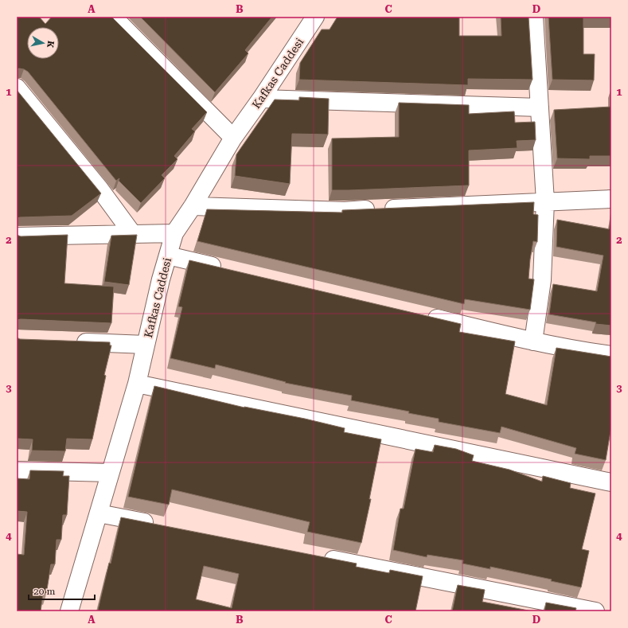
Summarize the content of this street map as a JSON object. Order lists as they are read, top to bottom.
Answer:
{
  "streets": {
    "street": ["Kafkas Caddesi"]
  },
  "scale_bar": "20 m",
  "north": "right",
  "grid": {
    "columns": [
      "A",
      "B",
      "C",
      "D"
    ],
    "rows": [
      "1",
      "2",
      "3",
      "4"
    ]
  }
}
